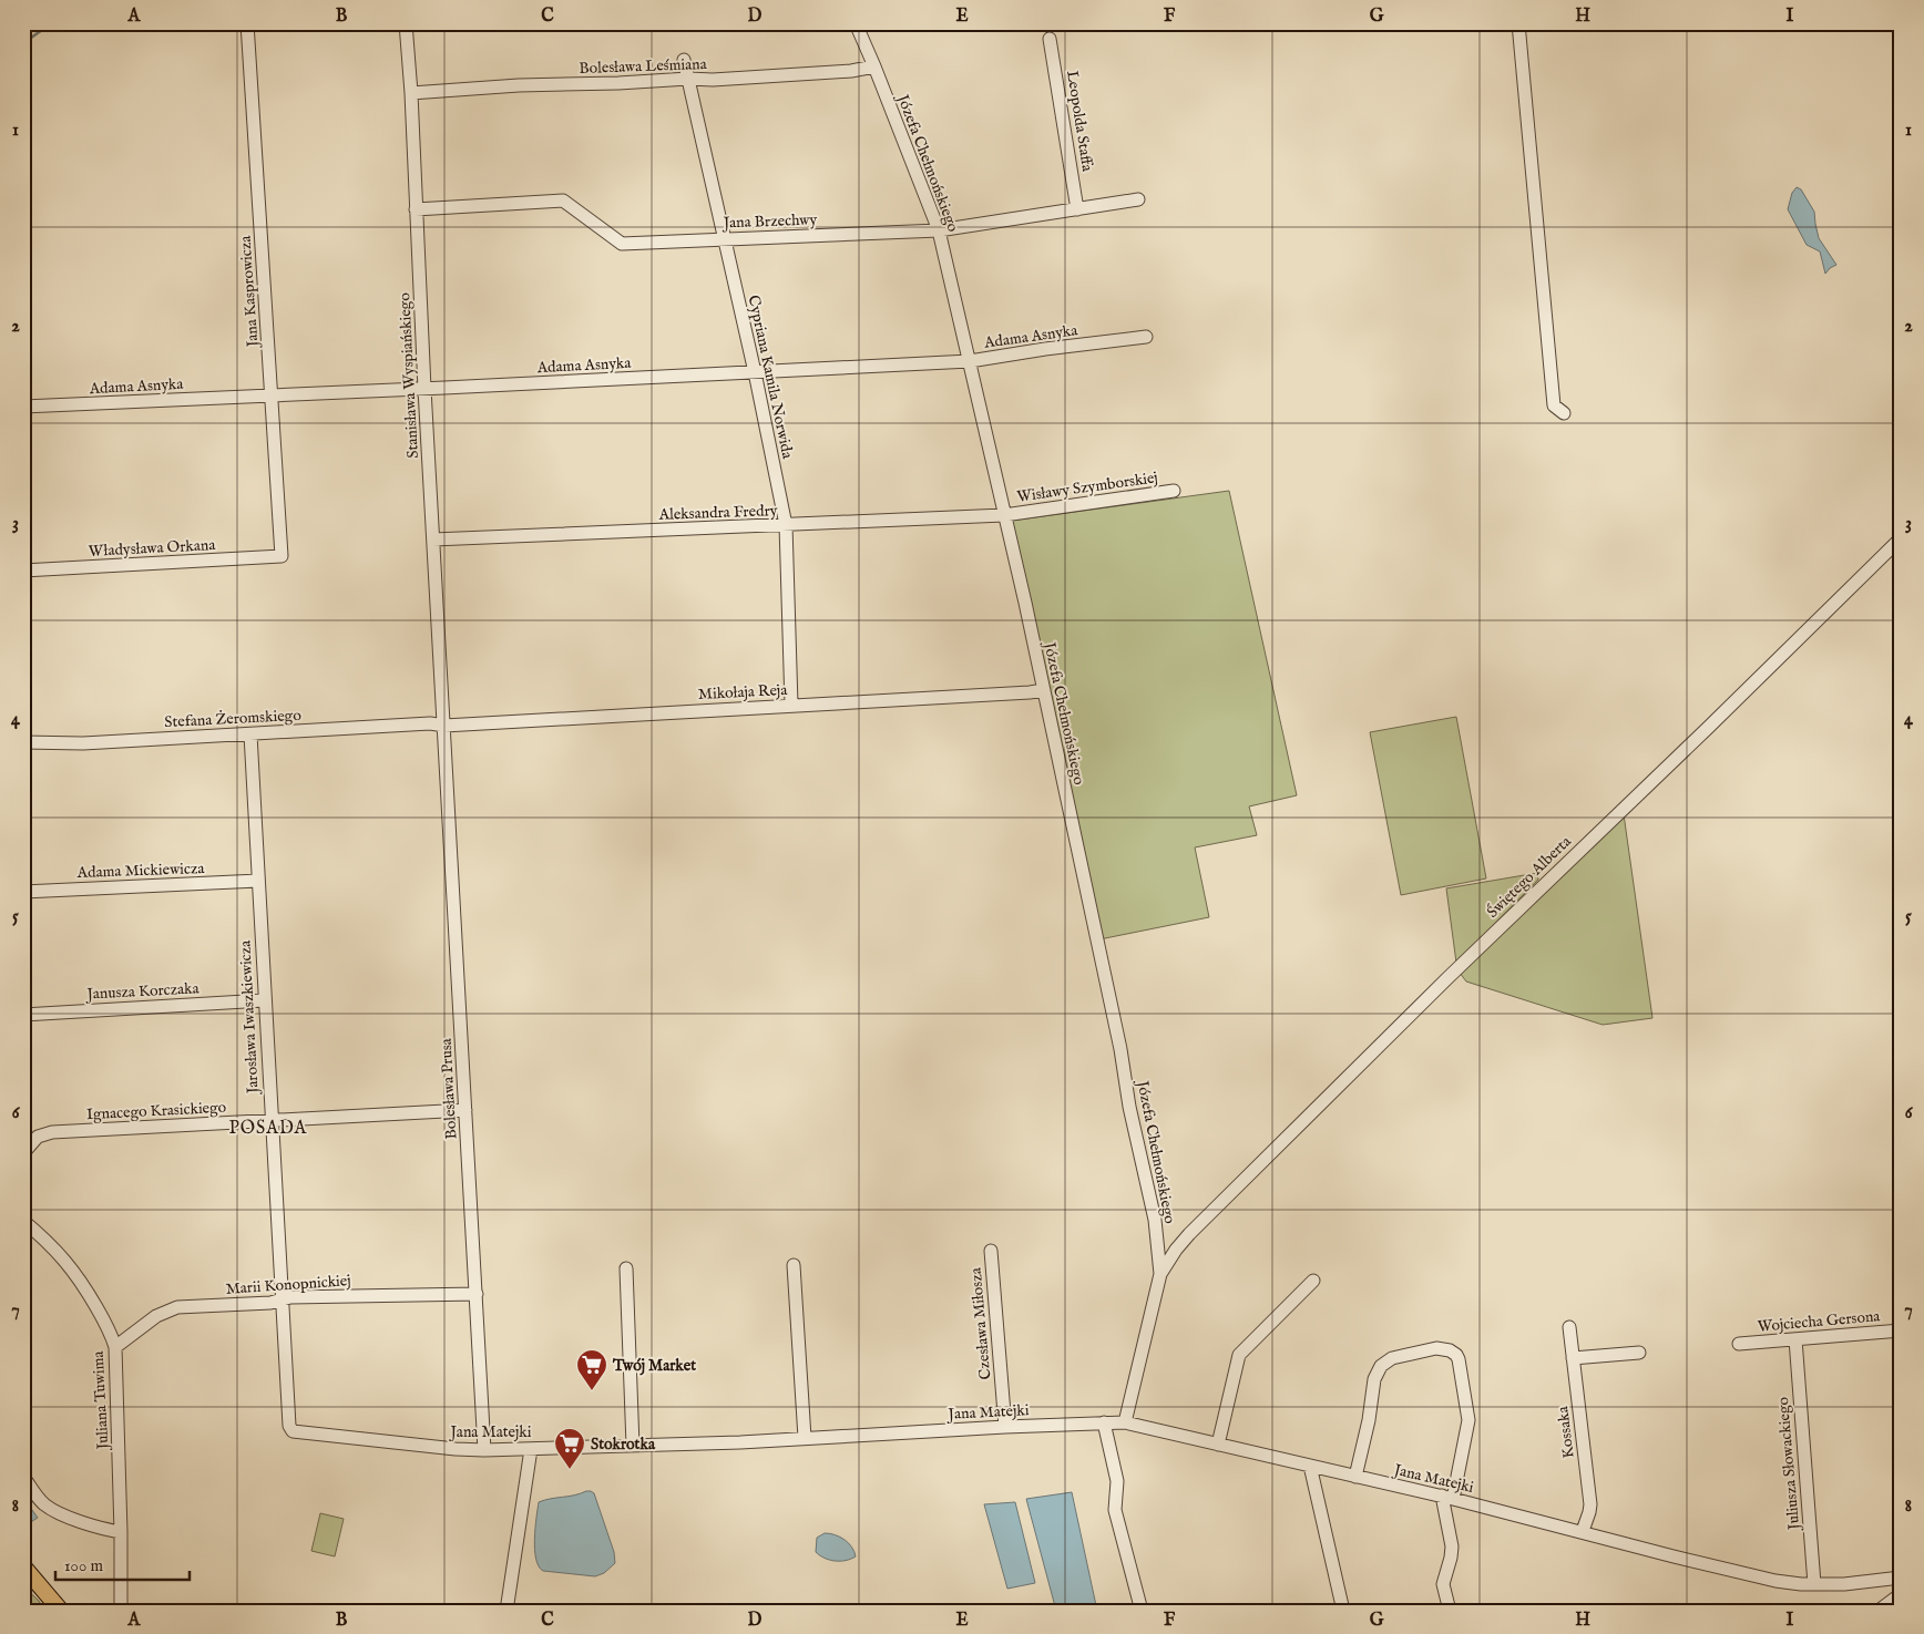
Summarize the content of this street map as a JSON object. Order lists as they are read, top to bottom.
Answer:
{
  "streets": {
    "street": [
      "Bolesława Leśmiana",
      "Leopolda Staffa",
      "Józefa Chełmońskiego",
      "Jana Brzechwy",
      "Jana Kasprowicza",
      "Adama Asnyka",
      "Stanisława Wyspiańskiego",
      "Cypriana Kamila Norwida",
      "Wisławy Szymborskiej",
      "Aleksandra Fredry",
      "Władysława Orkana",
      "Mikołaja Reja",
      "Stefana Żeromskiego",
      "Adama Mickiewicza",
      "Świętego Alberta",
      "Janusza Korczaka",
      "Jarosława Iwaszkiewicza",
      "Bolesława Prusa",
      "Ignacego Krasickiego",
      "Marii Konopnickiej",
      "Wojciecha Gersona",
      "Czesława Miłosza",
      "Juliana Tuwima",
      "Jana Matejki",
      "Kossaka",
      "Juliusza Słowackiego"
    ]
  },
  "crossings": [
    ["Bolesława Leśmiana", "Józefa Chełmońskiego"],
    ["Bolesława Leśmiana", "Stanisława Wyspiańskiego"],
    ["Bolesława Leśmiana", "Cypriana Kamila Norwida"],
    ["Leopolda Staffa", "Jana Brzechwy"],
    ["Józefa Chełmońskiego", "Jana Brzechwy"],
    ["Józefa Chełmońskiego", "Adama Asnyka"],
    ["Józefa Chełmońskiego", "Wisławy Szymborskiej"],
    ["Józefa Chełmońskiego", "Aleksandra Fredry"],
    ["Józefa Chełmońskiego", "Mikołaja Reja"],
    ["Józefa Chełmońskiego", "Świętego Alberta"],
    ["Józefa Chełmońskiego", "Jana Matejki"],
    ["Jana Brzechwy", "Stanisława Wyspiańskiego"],
    ["Jana Brzechwy", "Cypriana Kamila Norwida"],
    ["Jana Kasprowicza", "Adama Asnyka"],
    ["Jana Kasprowicza", "Władysława Orkana"],
    ["Adama Asnyka", "Stanisława Wyspiańskiego"],
    ["Adama Asnyka", "Cypriana Kamila Norwida"],
    ["Stanisława Wyspiańskiego", "Aleksandra Fredry"],
    ["Stanisława Wyspiańskiego", "Mikołaja Reja"],
    ["Stanisława Wyspiańskiego", "Stefana Żeromskiego"],
    ["Stanisława Wyspiańskiego", "Bolesława Prusa"],
    ["Cypriana Kamila Norwida", "Aleksandra Fredry"],
    ["Cypriana Kamila Norwida", "Mikołaja Reja"],
    ["Wisławy Szymborskiej", "Aleksandra Fredry"],
    ["Mikołaja Reja", "Stefana Żeromskiego"],
    ["Mikołaja Reja", "Bolesława Prusa"],
    ["Stefana Żeromskiego", "Jarosława Iwaszkiewicza"],
    ["Stefana Żeromskiego", "Bolesława Prusa"],
    ["Adama Mickiewicza", "Jarosława Iwaszkiewicza"],
    ["Janusza Korczaka", "Jarosława Iwaszkiewicza"],
    ["Jarosława Iwaszkiewicza", "Ignacego Krasickiego"],
    ["Jarosława Iwaszkiewicza", "Marii Konopnickiej"],
    ["Jarosława Iwaszkiewicza", "Jana Matejki"],
    ["Bolesława Prusa", "Ignacego Krasickiego"],
    ["Bolesława Prusa", "Marii Konopnickiej"],
    ["Bolesława Prusa", "Jana Matejki"],
    ["Marii Konopnickiej", "Juliana Tuwima"],
    ["Wojciecha Gersona", "Juliusza Słowackiego"],
    ["Czesława Miłosza", "Jana Matejki"],
    ["Jana Matejki", "Kossaka"],
    ["Jana Matejki", "Juliusza Słowackiego"]
  ],
  "districts": ["POSADA"],
  "places": {
    "supermarket": ["Twój Market", "Stokrotka"]
  },
  "scale_bar": "100 m",
  "grid": {
    "columns": [
      "A",
      "B",
      "C",
      "D",
      "E",
      "F",
      "G",
      "H",
      "I"
    ],
    "rows": [
      "1",
      "2",
      "3",
      "4",
      "5",
      "6",
      "7",
      "8"
    ]
  }
}
